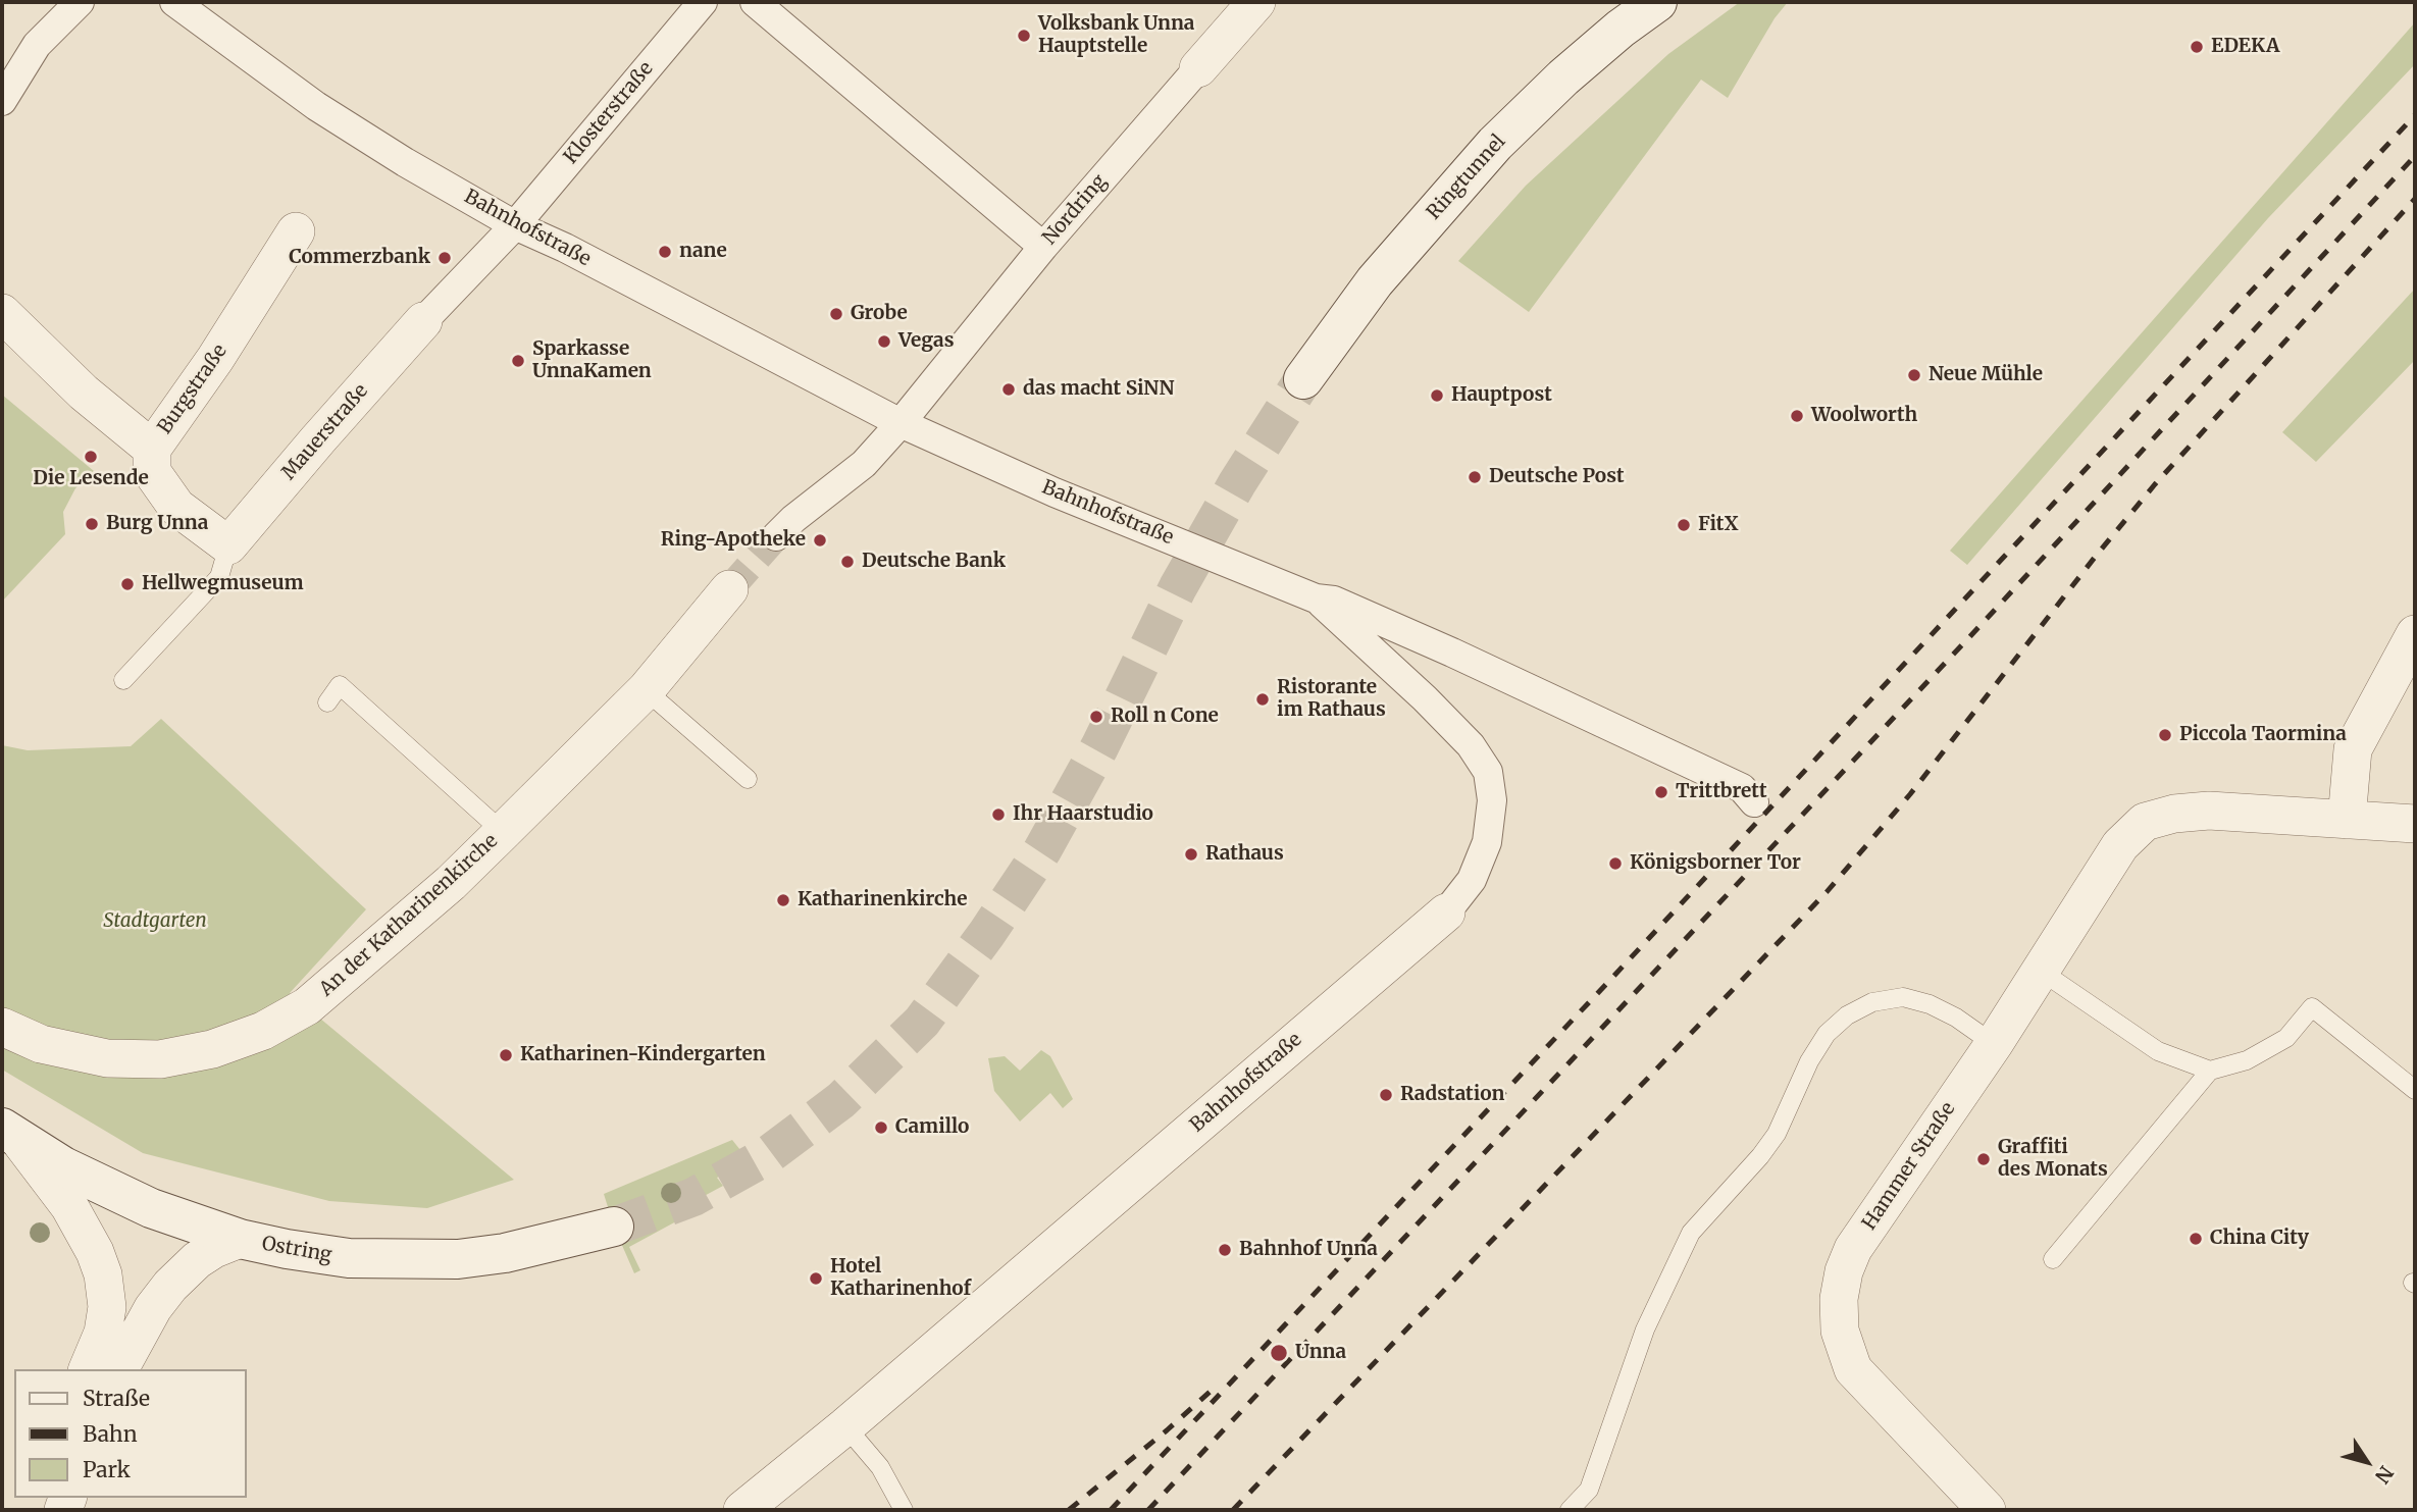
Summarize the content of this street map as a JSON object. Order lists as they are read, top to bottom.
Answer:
{
  "streets": {
    "main road": ["Ringtunnel", "Ostring"],
    "street": [
      "Klosterstraße",
      "Nordring",
      "Bahnhofstraße",
      "Burgstraße",
      "Mauerstraße",
      "An der Katharinenkirche",
      "Hammer Straße"
    ]
  },
  "crossings": [
    ["Klosterstraße", "Bahnhofstraße"],
    ["Klosterstraße", "Mauerstraße"],
    ["Nordring", "Bahnhofstraße"],
    ["Bahnhofstraße", "Mauerstraße"]
  ],
  "parks": ["Stadtgarten"],
  "places": [
    "Volksbank Unna Hauptstelle",
    "EDEKA",
    "nane",
    "Commerzbank",
    "Grobe",
    "Vegas",
    "Sparkasse UnnaKamen",
    "Neue Mühle",
    "das macht SiNN",
    "Hauptpost",
    "Woolworth",
    "Die Lesende",
    "Deutsche Post",
    "Burg Unna",
    "FitX",
    "Ring-Apotheke",
    "Deutsche Bank",
    "Hellwegmuseum",
    "Ristorante im Rathaus",
    "Roll n Cone",
    "Piccola Taormina",
    "Trittbrett",
    "Ihr Haarstudio",
    "Rathaus",
    "Königsborner Tor",
    "Katharinenkirche",
    "Katharinen-Kindergarten",
    "Radstation",
    "Camillo",
    "Graffiti des Monats",
    "China City",
    "Bahnhof Unna",
    "Hotel Katharinenhof",
    "Unna"
  ],
  "legend": ["Straße", "Bahn", "Park"],
  "north": "bottom right"
}
